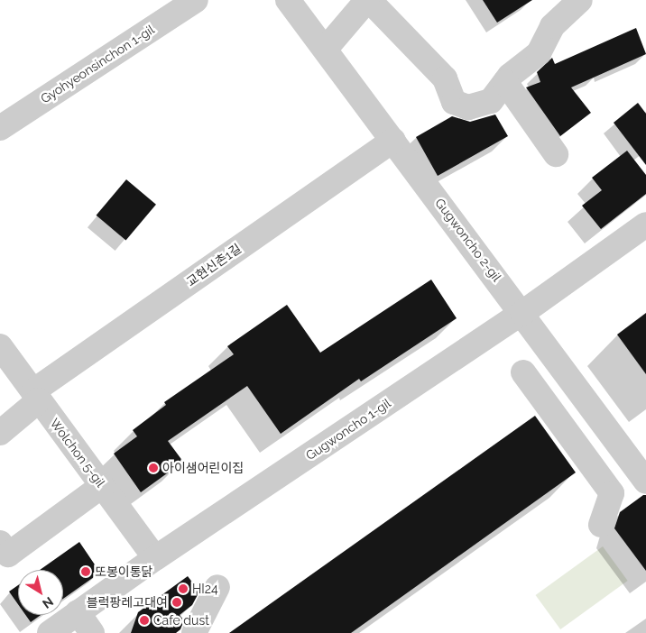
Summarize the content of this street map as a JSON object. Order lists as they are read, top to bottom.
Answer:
{
  "streets": {
    "street": [
      "Gyohyeonsinchon 1-gil",
      "Gugwoncho 2-gil",
      "교현신촌1길",
      "Gugwoncho 1-gil",
      "Wolchon 5-gil"
    ]
  },
  "crossings": [
    ["Gugwoncho 2-gil", "교현신촌1길"],
    ["Gugwoncho 2-gil", "Gugwoncho 1-gil"],
    ["교현신촌1길", "Wolchon 5-gil"],
    ["Gugwoncho 1-gil", "Wolchon 5-gil"]
  ],
  "places": [
    "아이샘어린이집",
    "또봉이통닭",
    "HI24",
    "블럭팡레고대여",
    "Cafe dust"
  ],
  "north": "bottom right"
}
